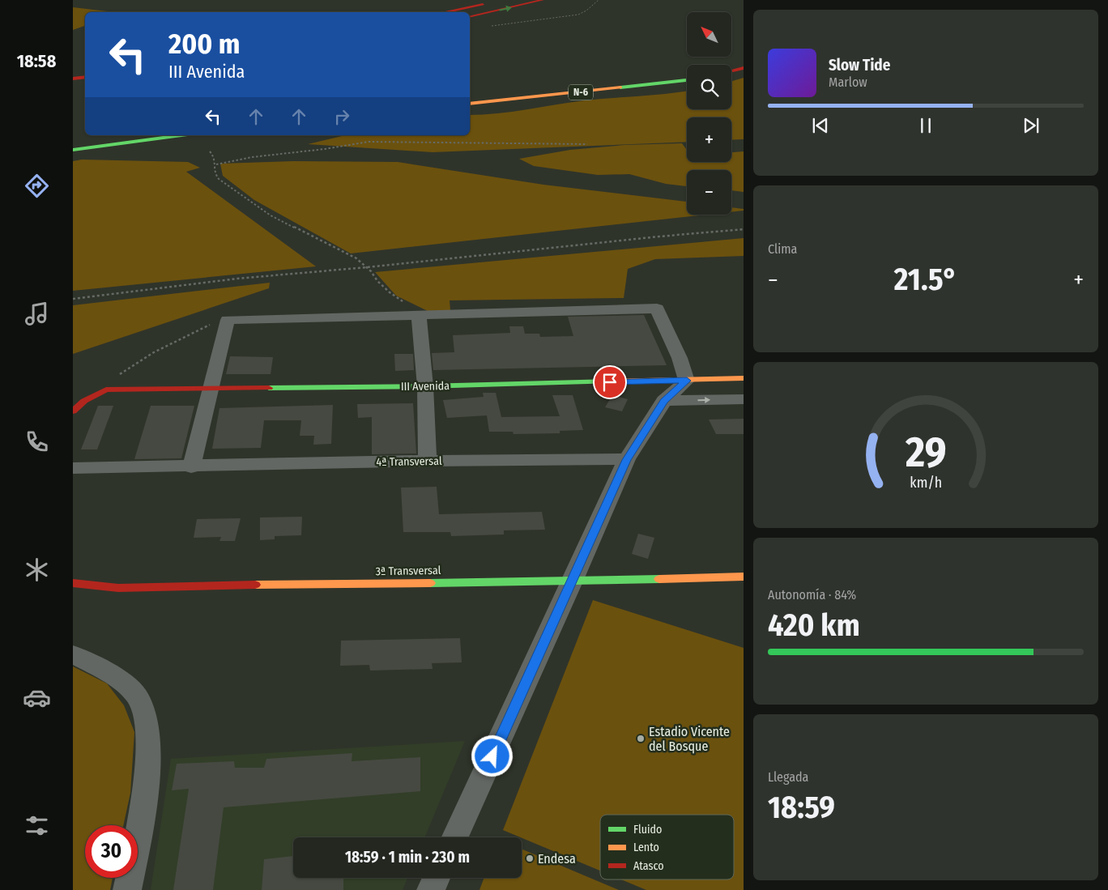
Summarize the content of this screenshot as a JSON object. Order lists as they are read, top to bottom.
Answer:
{
  "streets": {
    "main road": ["N-6", "III Avenida", "3ª Transversal"],
    "street": ["4ª Transversal"]
  },
  "places": ["Estadio Vicente del Bosque", "Endesa"],
  "legend": ["Fluido", "Lento", "Atasco"],
  "north": "top left",
  "page": {
    "tabs": "18:58",
    "map_buttons": ["+", "−"],
    "turn": ["200 m", "III Avenida"],
    "song": ["Slow Tide", "Marlow"],
    "tile": [
      "Clima",
      ["Autonomía · 84%", "420 km"],
      ["Llegada", "18:59"]
    ],
    "heat": ["−", "21.5°", "+"],
    "limit": "30",
    "trip": "18:59 · 1 min · 230 m",
    "gauge": ["29", "km/h"]
  }
}
